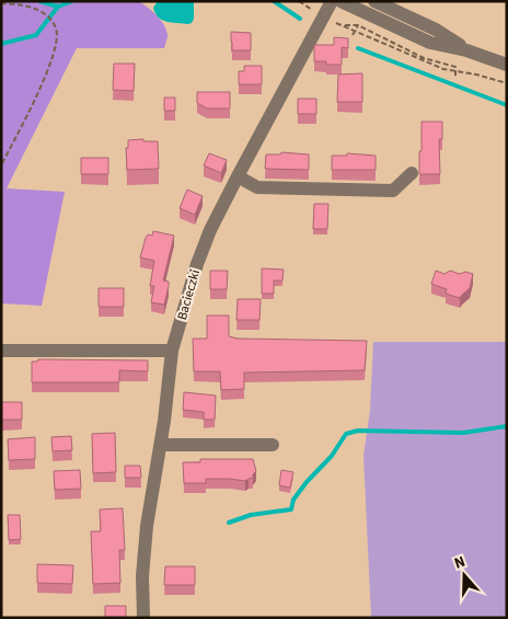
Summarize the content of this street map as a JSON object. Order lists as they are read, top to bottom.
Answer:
{
  "streets": {
    "street": ["Bacieczki"]
  },
  "north": "top"
}
